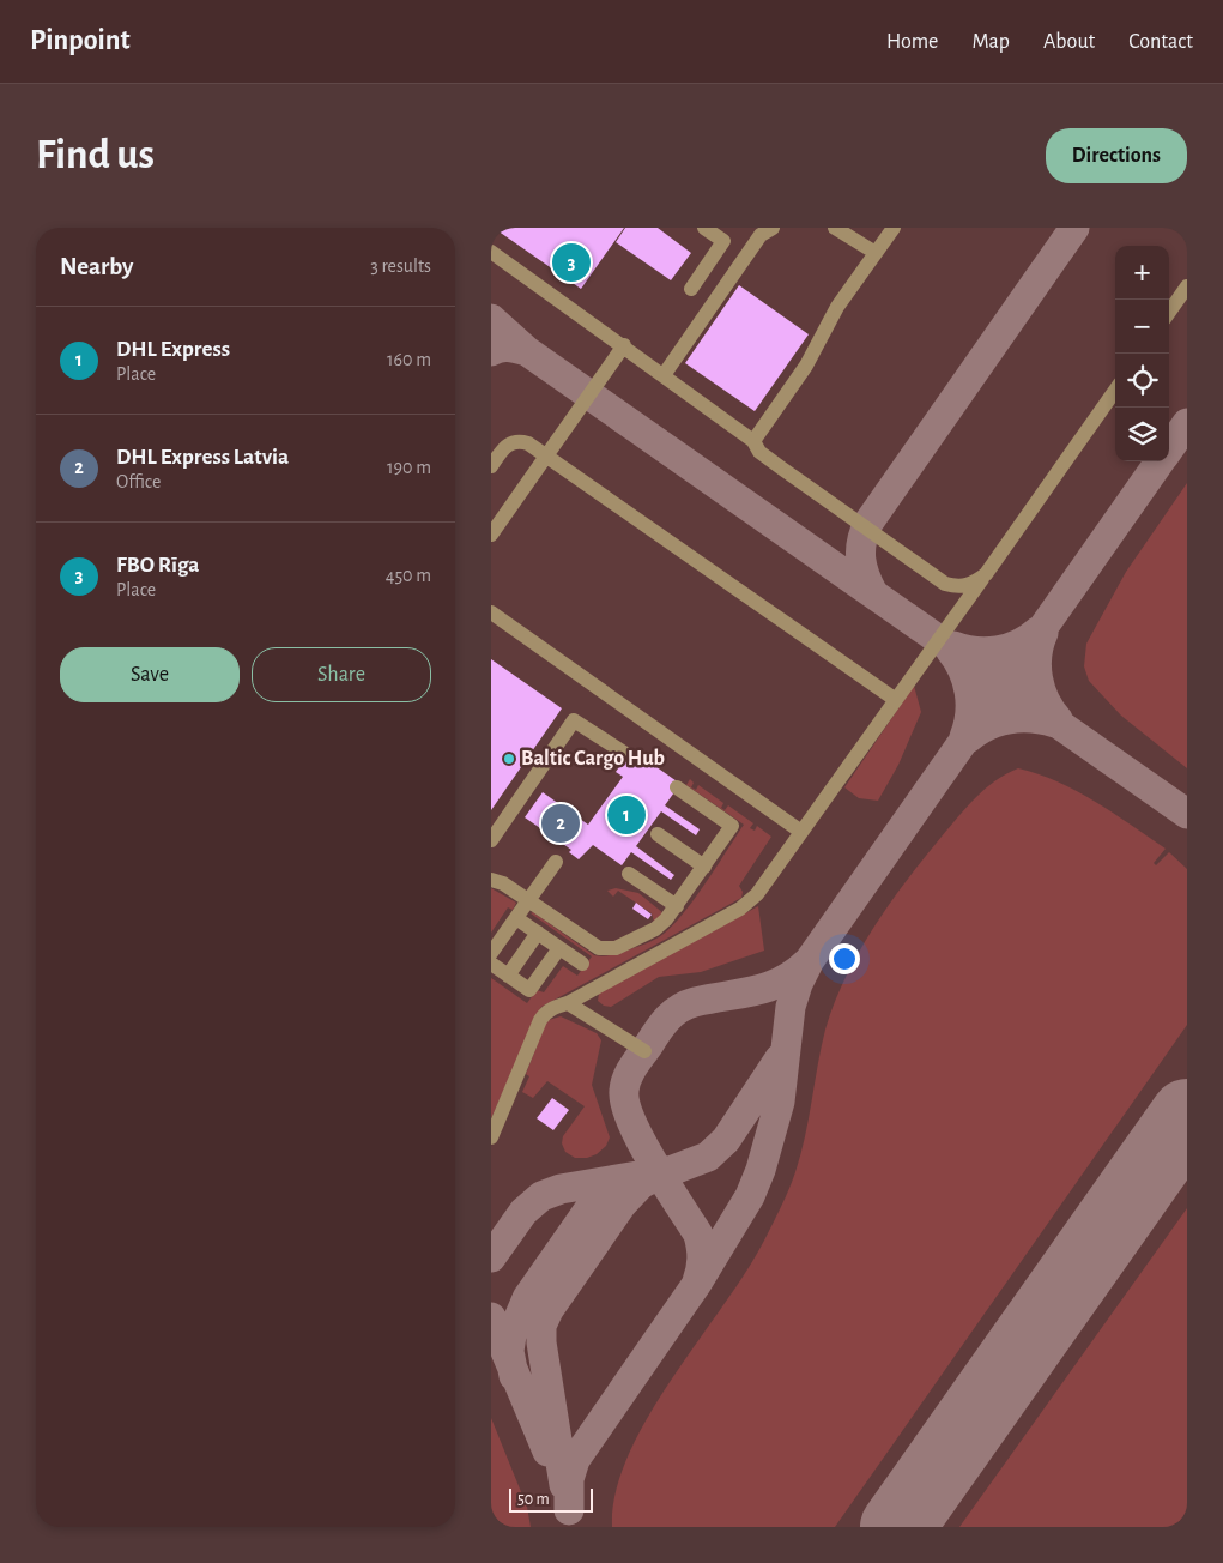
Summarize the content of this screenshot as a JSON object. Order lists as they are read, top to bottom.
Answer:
{
  "places": ["Baltic Cargo Hub"],
  "scale_bar": "50 m",
  "page": {
    "header": "Pinpoint",
    "nav": [
      "Home",
      "Map",
      "About",
      "Contact"
    ],
    "buttons": [
      "Directions",
      ["Save", "Share"]
    ],
    "title": "Find us",
    "heading": ["Nearby", "3 results"],
    "pins": ["3", "1", "2"],
    "map_buttons": ["+", "−"],
    "list": [
      {
        "mark": "1",
        "name": "DHL Express",
        "note": "Place",
        "value": "160 m"
      },
      {
        "mark": "2",
        "name": "DHL Express Latvia",
        "note": "Office",
        "value": "190 m"
      },
      {
        "mark": "3",
        "name": "FBO Rīga",
        "note": "Place",
        "value": "450 m"
      }
    ],
    "scale": "50 m"
  }
}
